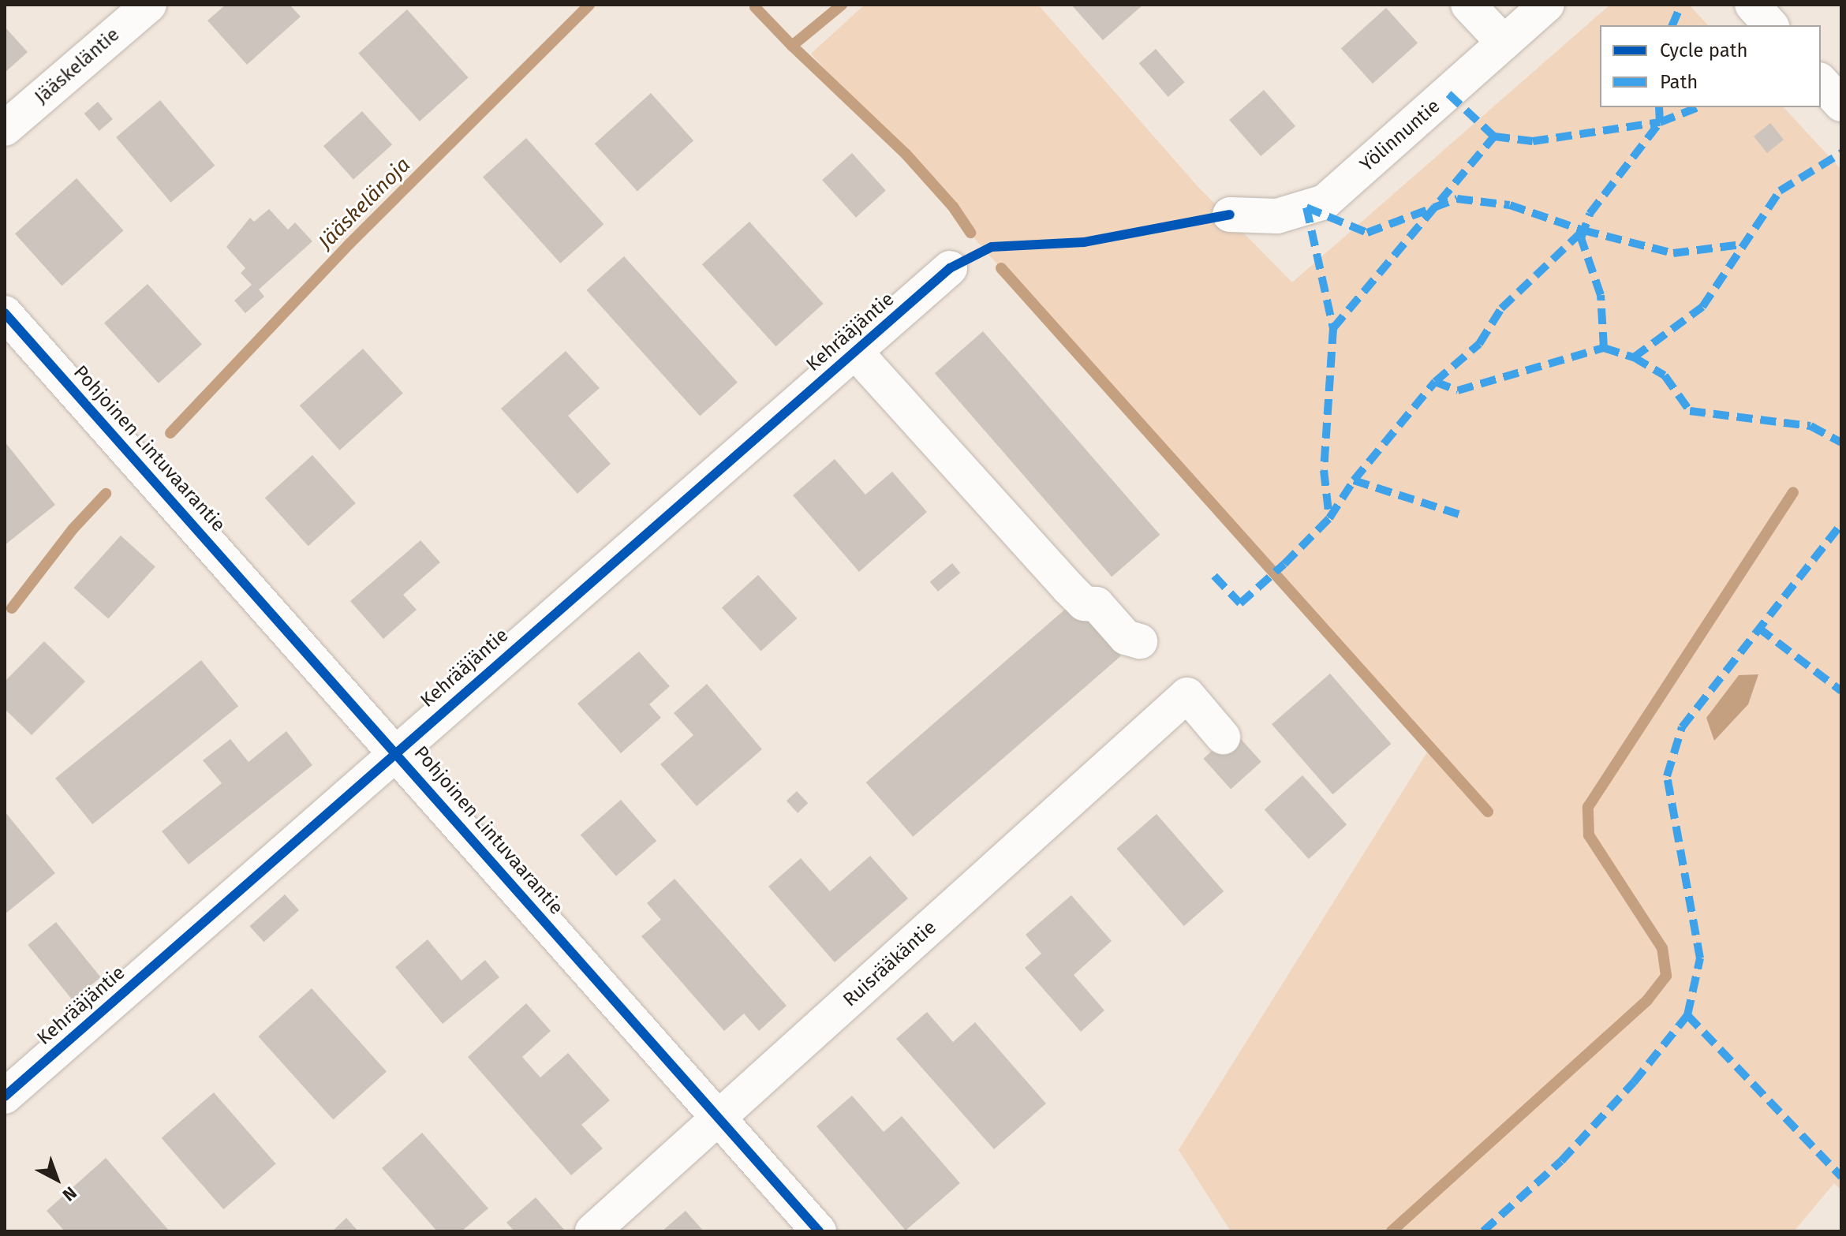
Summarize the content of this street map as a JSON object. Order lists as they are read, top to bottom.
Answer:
{
  "streets": {
    "street": [
      "Jääskeläntie",
      "Yölinnuntie",
      "Kehrääjäntie",
      "Pohjoinen Lintuvaarantie",
      "Ruisrääkäntie"
    ]
  },
  "crossings": [
    ["Kehrääjäntie", "Pohjoinen Lintuvaarantie"],
    ["Pohjoinen Lintuvaarantie", "Ruisrääkäntie"]
  ],
  "water": ["Jääskelänoja"],
  "legend": ["Cycle path", "Path"],
  "north": "bottom right"
}
